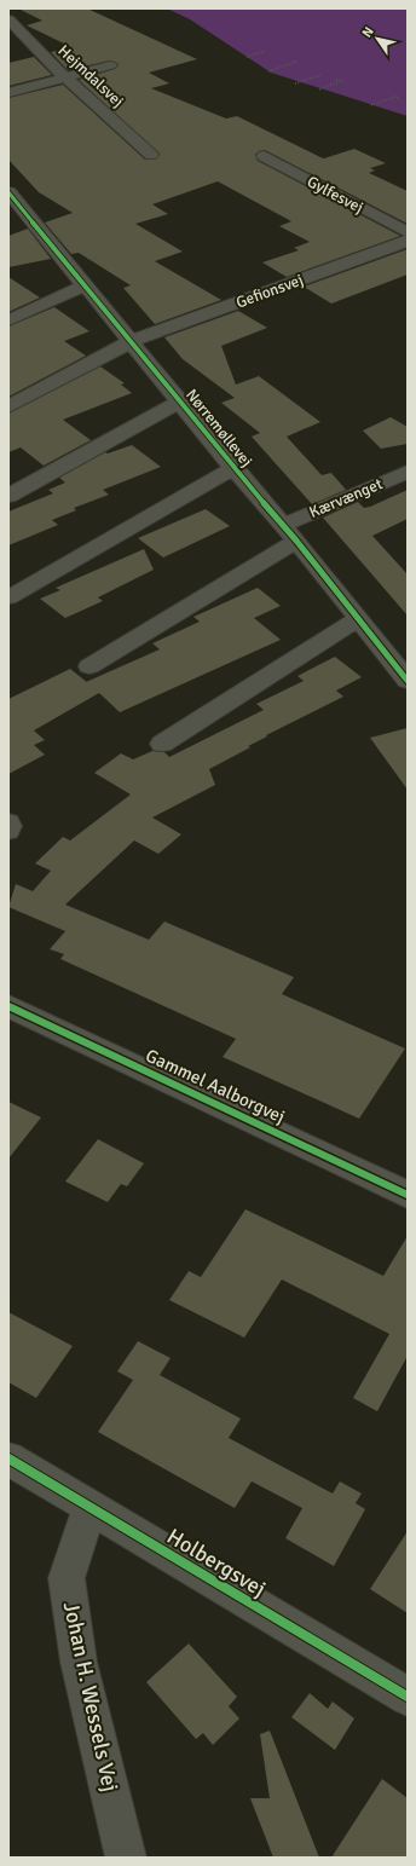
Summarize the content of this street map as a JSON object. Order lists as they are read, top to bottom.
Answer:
{
  "streets": {
    "street": [
      "Hejmdalsvej",
      "Gylfesvej",
      "Gefionsvej",
      "Nørremøllevej",
      "Kærvænget",
      "Gammel Aalborgvej",
      "Holbergsvej",
      "Johan H. Wessels Vej"
    ]
  },
  "crossings": [
    ["Gefionsvej", "Nørremøllevej"],
    ["Nørremøllevej", "Kærvænget"],
    ["Holbergsvej", "Johan H. Wessels Vej"]
  ],
  "north": "top left"
}
